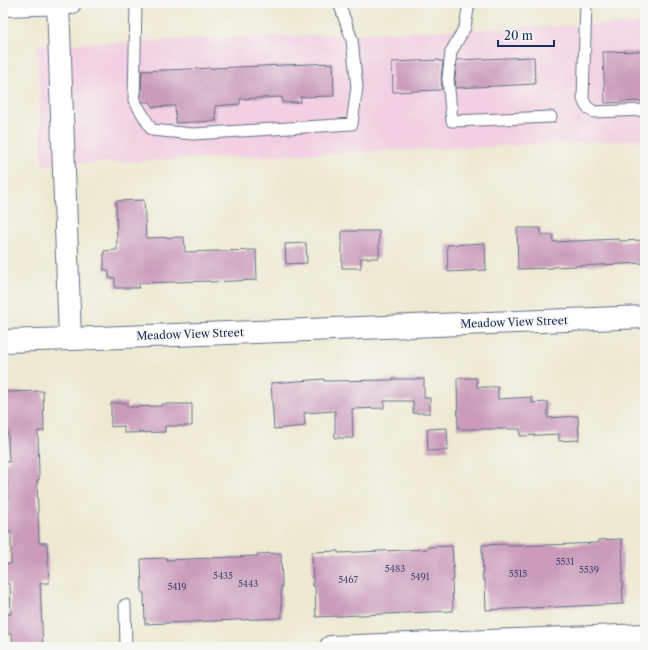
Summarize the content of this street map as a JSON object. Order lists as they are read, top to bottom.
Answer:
{
  "streets": {
    "street": ["Meadow View Street"]
  },
  "house_numbers": [
    "5531",
    "5483",
    "5539",
    "5515",
    "5435",
    "5491",
    "5467",
    "5443",
    "5419"
  ],
  "scale_bar": "20 m"
}
